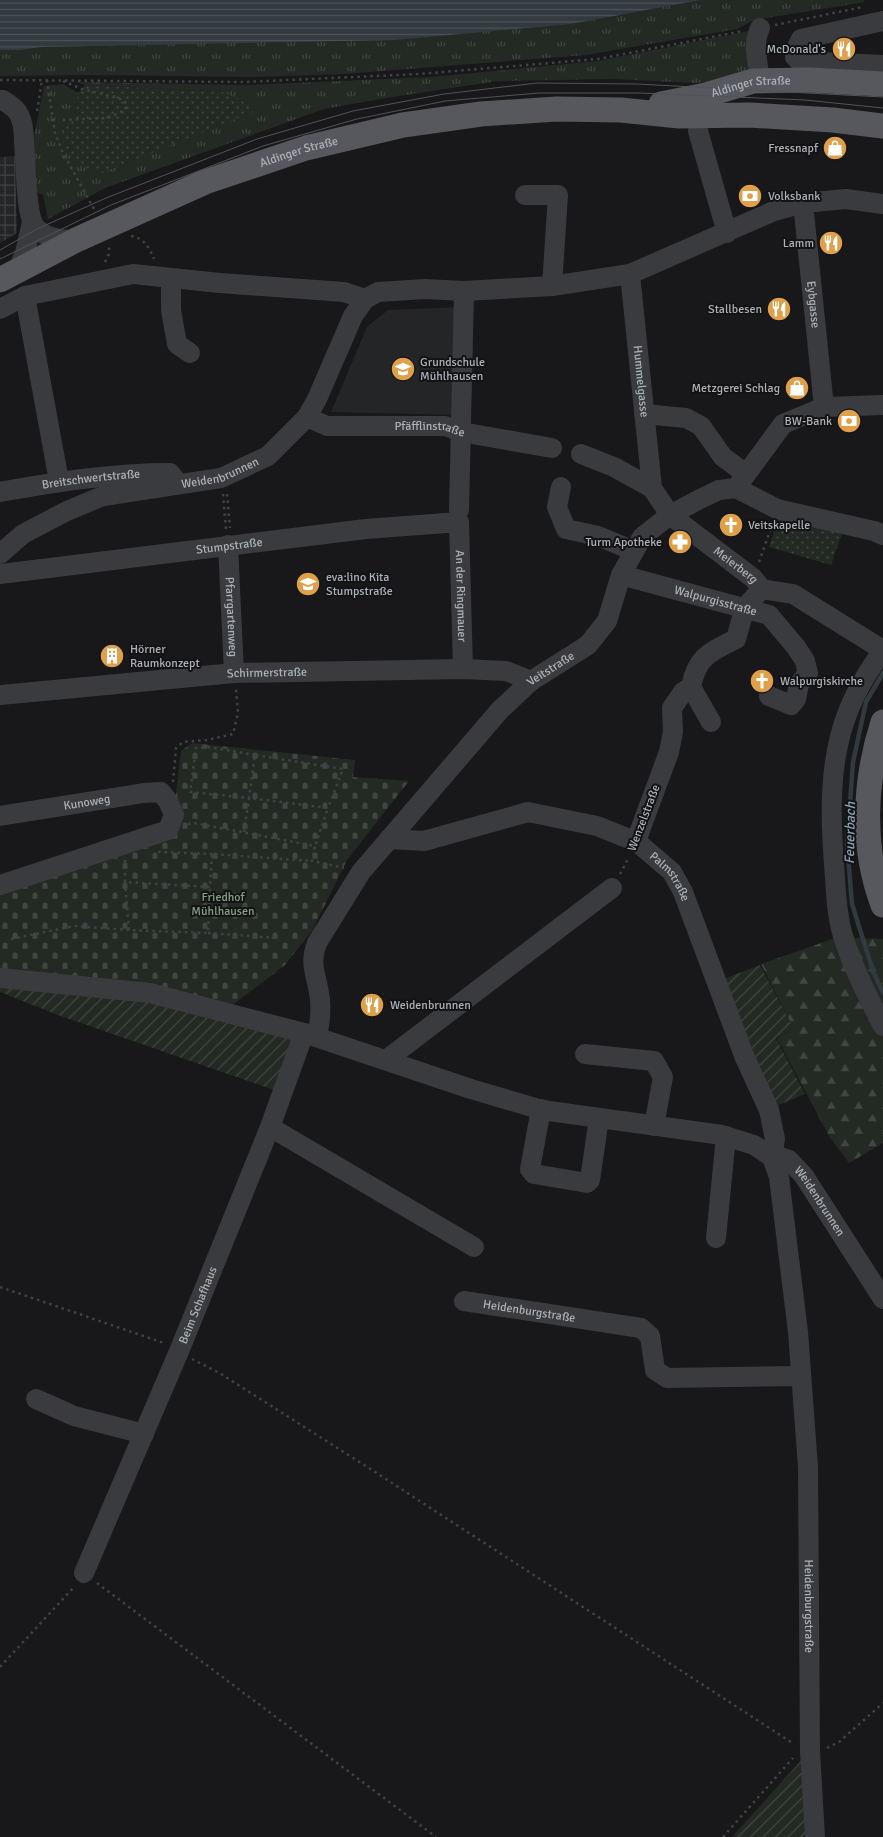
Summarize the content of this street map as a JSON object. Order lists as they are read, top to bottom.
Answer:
{
  "streets": {
    "main road": ["Aldinger Straße"],
    "street": [
      "Eybgasse",
      "Hummelgasse",
      "Pfäfflinstraße",
      "Weidenbrunnen",
      "Breitschwertstraße",
      "Stumpstraße",
      "Meierberg",
      "An der Ringmauer",
      "Walpurgisstraße",
      "Pfarrgartenweg",
      "Veitstraße",
      "Schirmerstraße",
      "Kunoweg",
      "Wenzelstraße",
      "Palmstraße",
      "Beim Schafhaus",
      "Heidenburgstraße"
    ]
  },
  "crossings": [
    ["Pfäfflinstraße", "Weidenbrunnen"],
    ["Pfäfflinstraße", "An der Ringmauer"],
    ["Weidenbrunnen", "Breitschwertstraße"],
    ["Weidenbrunnen", "Veitstraße"],
    ["Weidenbrunnen", "Palmstraße"],
    ["Weidenbrunnen", "Beim Schafhaus"],
    ["Weidenbrunnen", "Heidenburgstraße"],
    ["Stumpstraße", "An der Ringmauer"],
    ["Stumpstraße", "Pfarrgartenweg"],
    ["Meierberg", "Veitstraße"],
    ["Meierberg", "Wenzelstraße"],
    ["An der Ringmauer", "Schirmerstraße"],
    ["Walpurgisstraße", "Veitstraße"],
    ["Walpurgisstraße", "Wenzelstraße"],
    ["Pfarrgartenweg", "Schirmerstraße"],
    ["Pfarrgartenweg", "Kunoweg"],
    ["Veitstraße", "Schirmerstraße"],
    ["Veitstraße", "Palmstraße"],
    ["Veitstraße", "Beim Schafhaus"],
    ["Wenzelstraße", "Palmstraße"],
    ["Palmstraße", "Heidenburgstraße"]
  ],
  "water": ["Feuerbach"],
  "parks": ["Friedhof Mühlhausen"],
  "places": {
    "restaurant": [
      "McDonald's",
      "Lamm",
      "Stallbesen",
      "Weidenbrunnen"
    ],
    "shop": ["Fressnapf", "Metzgerei Schlag"],
    "bank": ["Volksbank", "BW-Bank"],
    "school or university": ["Grundschule Mühlhausen", "eva:lino Kita Stumpstraße"],
    "church": ["Veitskapelle", "Walpurgiskirche"],
    "pharmacy": ["Turm Apotheke"],
    "building": ["Hörner Raumkonzept"]
  }
}
